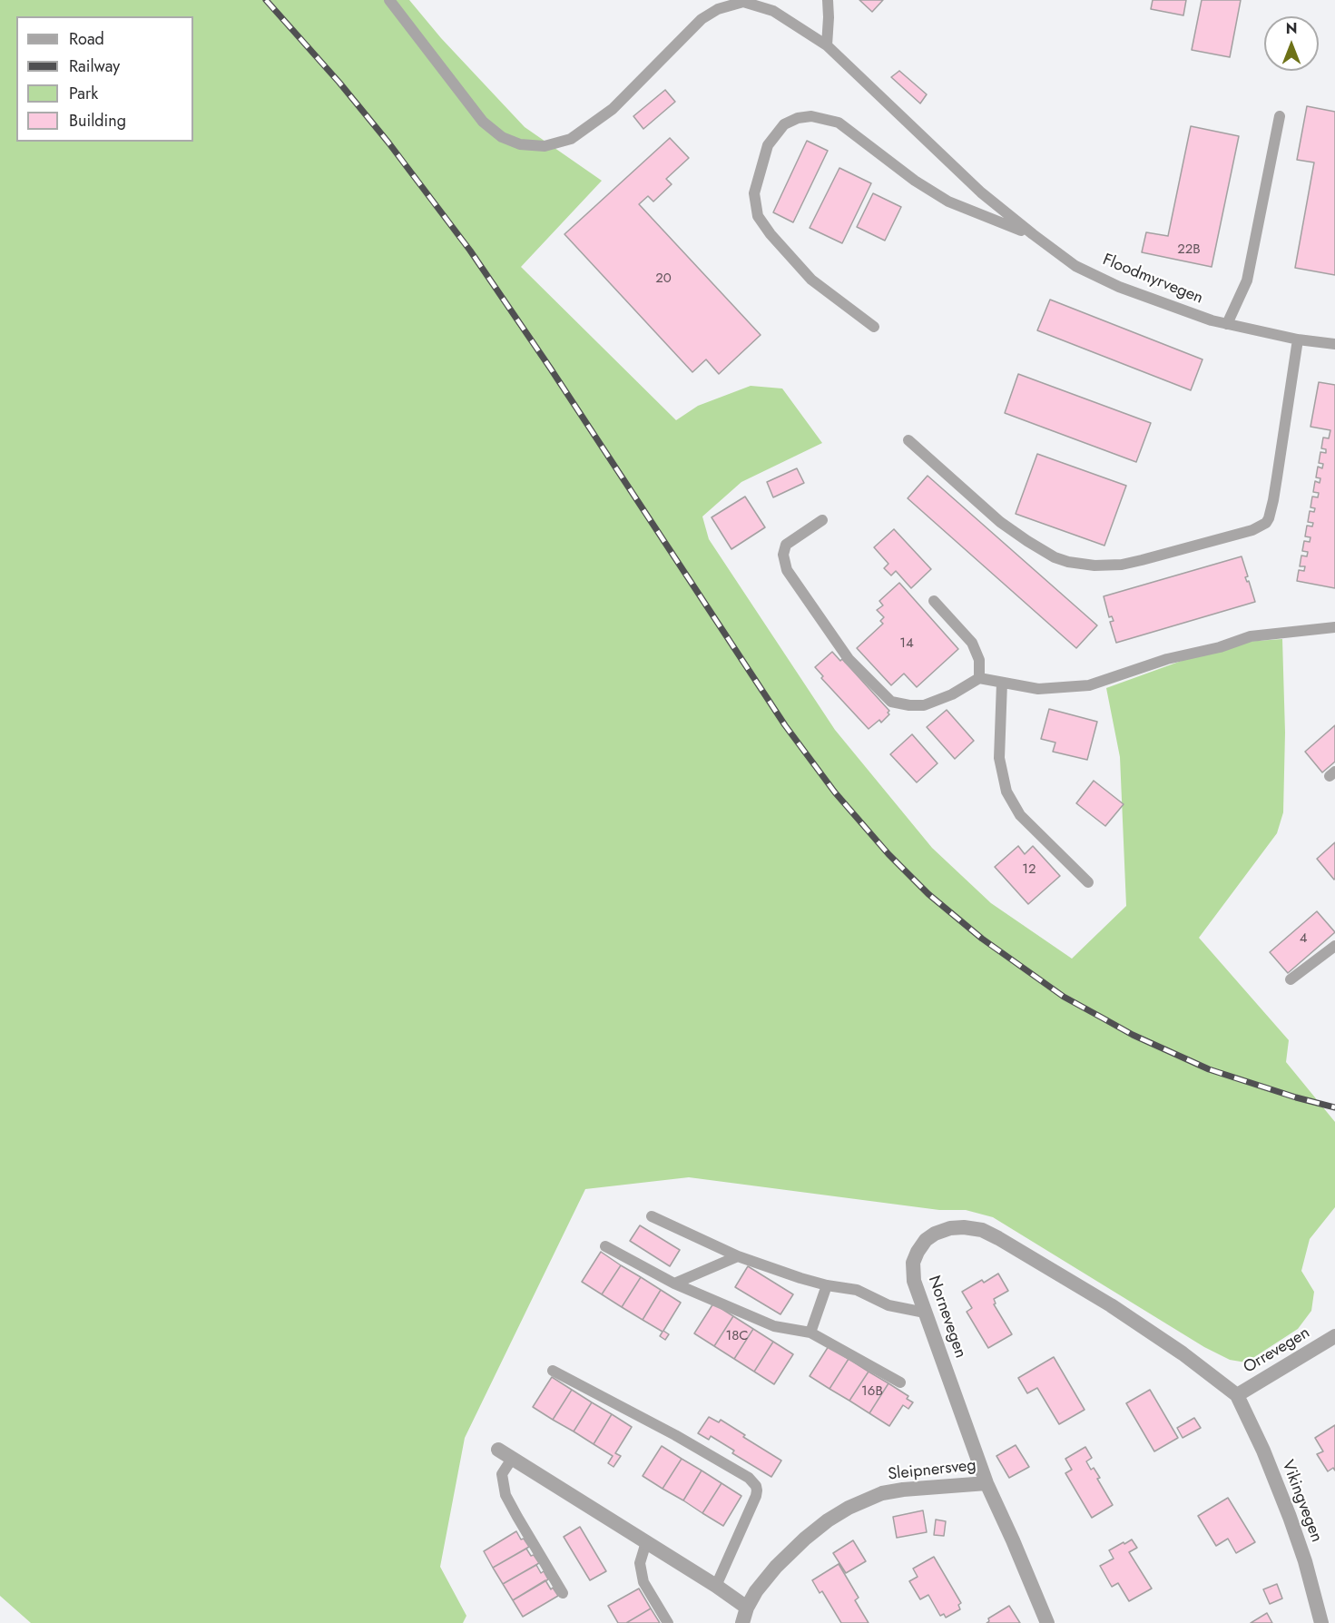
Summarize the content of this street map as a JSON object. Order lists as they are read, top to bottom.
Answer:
{
  "streets": {
    "street": [
      "Nornevegen",
      "Orrevegen",
      "Sleipnersveg",
      "Vikingvegen"
    ],
    "lane": ["Floodmyrvegen"]
  },
  "crossings": [
    ["Nornevegen", "Orrevegen"],
    ["Nornevegen", "Sleipnersveg"],
    ["Nornevegen", "Vikingvegen"],
    ["Orrevegen", "Vikingvegen"]
  ],
  "house_numbers": [
    "22B",
    "20",
    "14",
    "12",
    "4",
    "18C",
    "16B"
  ],
  "legend": [
    "Road",
    "Railway",
    "Park",
    "Building"
  ],
  "north": "top"
}
